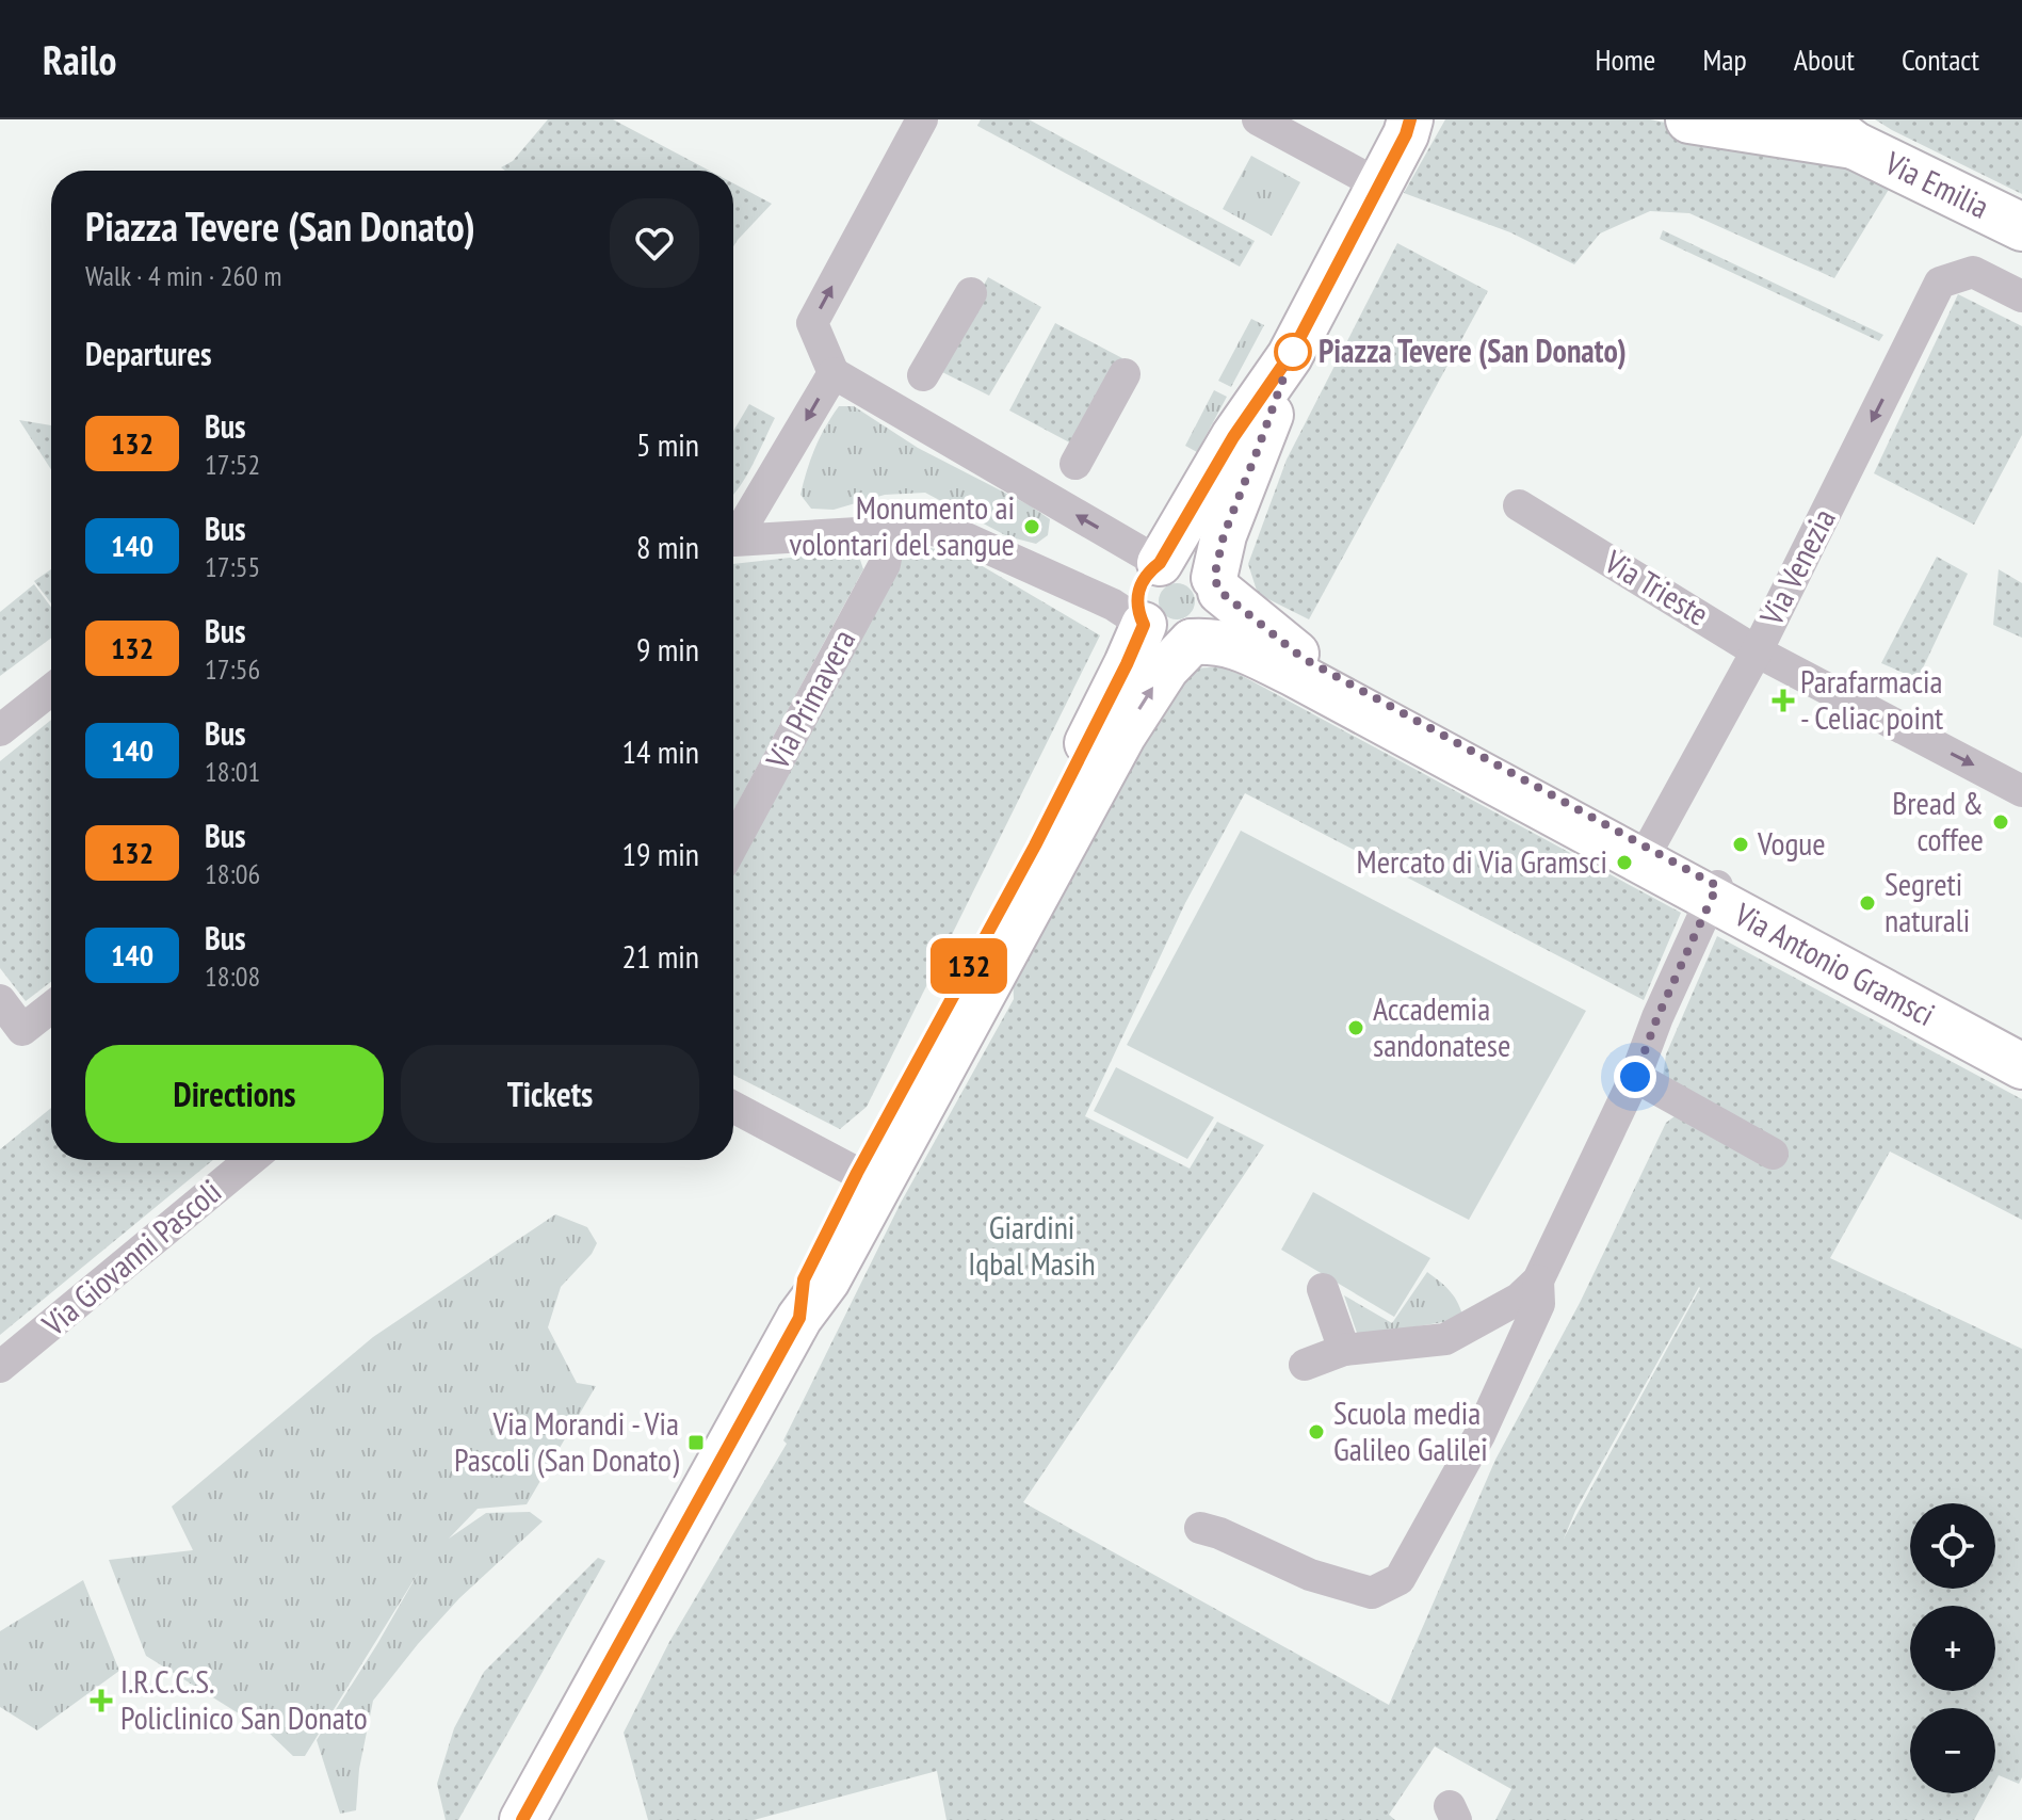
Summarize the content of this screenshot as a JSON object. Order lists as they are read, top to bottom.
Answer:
{
  "streets": {
    "main road": ["Via Emilia"],
    "street": [
      "Via Venezia",
      "Via Trieste",
      "Via Primavera",
      "Via Antonio Gramsci",
      "Via Giovanni Pascoli"
    ]
  },
  "crossings": [
    ["Via Venezia", "Via Trieste"],
    ["Via Venezia", "Via Antonio Gramsci"]
  ],
  "one_way": ["Via Venezia", "Via Trieste"],
  "parks": ["Giardini Iqbal Masih"],
  "places": {
    "other": [
      "Piazza Tevere (San Donato)",
      "Monumento ai volontari del sangue",
      "Bread & coffee",
      "Vogue",
      "Mercato di Via Gramsci",
      "Segreti naturali",
      "Accademia sandonatese",
      "Scuola media Galileo Galilei"
    ],
    "health": ["Parafarmacia - Celiac point", "I.R.C.C.S. Policlinico San Donato"],
    "transit": ["Via Morandi - Via Pascoli (San Donato)"]
  },
  "lines": ["bus line 132"],
  "page": {
    "header": "Railo",
    "nav": [
      "Home",
      "Map",
      "About",
      "Contact"
    ],
    "on_map": "132",
    "heading": [
      ["Piazza Tevere (San Donato)", "Walk · 4 min · 260 m"],
      "Departures"
    ],
    "list": [
      {
        "mark": "132",
        "name": "Bus",
        "note": "17:52",
        "value": "5 min"
      },
      {
        "mark": "140",
        "name": "Bus",
        "note": "17:55",
        "value": "8 min"
      },
      {
        "mark": "132",
        "name": "Bus",
        "note": "17:56",
        "value": "9 min"
      },
      {
        "mark": "140",
        "name": "Bus",
        "note": "18:01",
        "value": "14 min"
      },
      {
        "mark": "132",
        "name": "Bus",
        "note": "18:06",
        "value": "19 min"
      },
      {
        "mark": "140",
        "name": "Bus",
        "note": "18:08",
        "value": "21 min"
      }
    ],
    "buttons": ["Directions", "Tickets"],
    "map_buttons": ["+", "−"]
  }
}
